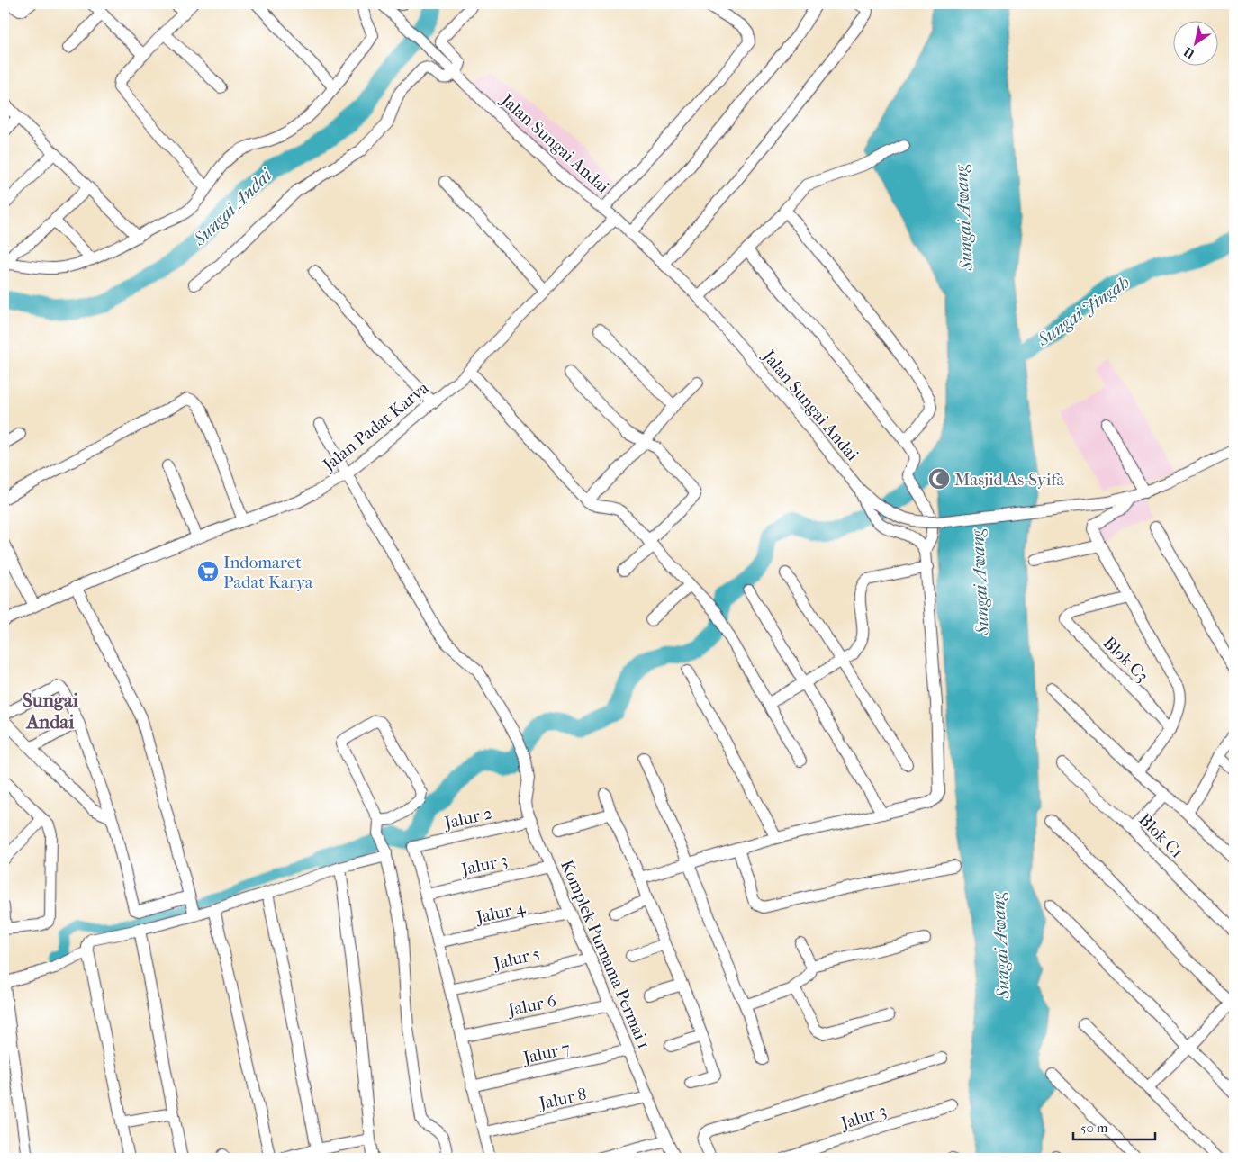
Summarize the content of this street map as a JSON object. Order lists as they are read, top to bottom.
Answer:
{
  "streets": {
    "street": [
      "Jalan Sungai Andai",
      "Jalan Padat Karya",
      "Blok C3",
      "Jalur 2",
      "Blok C1",
      "Jalur 3",
      "Jalur 4",
      "Komplek Purnama Permai 1",
      "Jalur 5",
      "Jalur 6",
      "Jalur 7",
      "Jalur 8"
    ]
  },
  "crossings": [
    ["Jalan Sungai Andai", "Jalan Padat Karya"],
    ["Jalan Padat Karya", "Komplek Purnama Permai 1"],
    ["Jalur 2", "Jalur 3"],
    ["Jalur 2", "Komplek Purnama Permai 1"],
    ["Jalur 3", "Komplek Purnama Permai 1"],
    ["Jalur 4", "Komplek Purnama Permai 1"],
    ["Komplek Purnama Permai 1", "Jalur 5"],
    ["Komplek Purnama Permai 1", "Jalur 6"],
    ["Komplek Purnama Permai 1", "Jalur 7"],
    ["Komplek Purnama Permai 1", "Jalur 8"]
  ],
  "districts": ["Sungai Andai"],
  "water": ["Sungai Andai", "Sungai Awang", "Sungai Jingah"],
  "places": {
    "mosque": ["Masjid As-Syifa"],
    "supermarket": ["Indomaret Padat Karya"]
  },
  "scale_bar": "50 m",
  "north": "bottom left"
}
